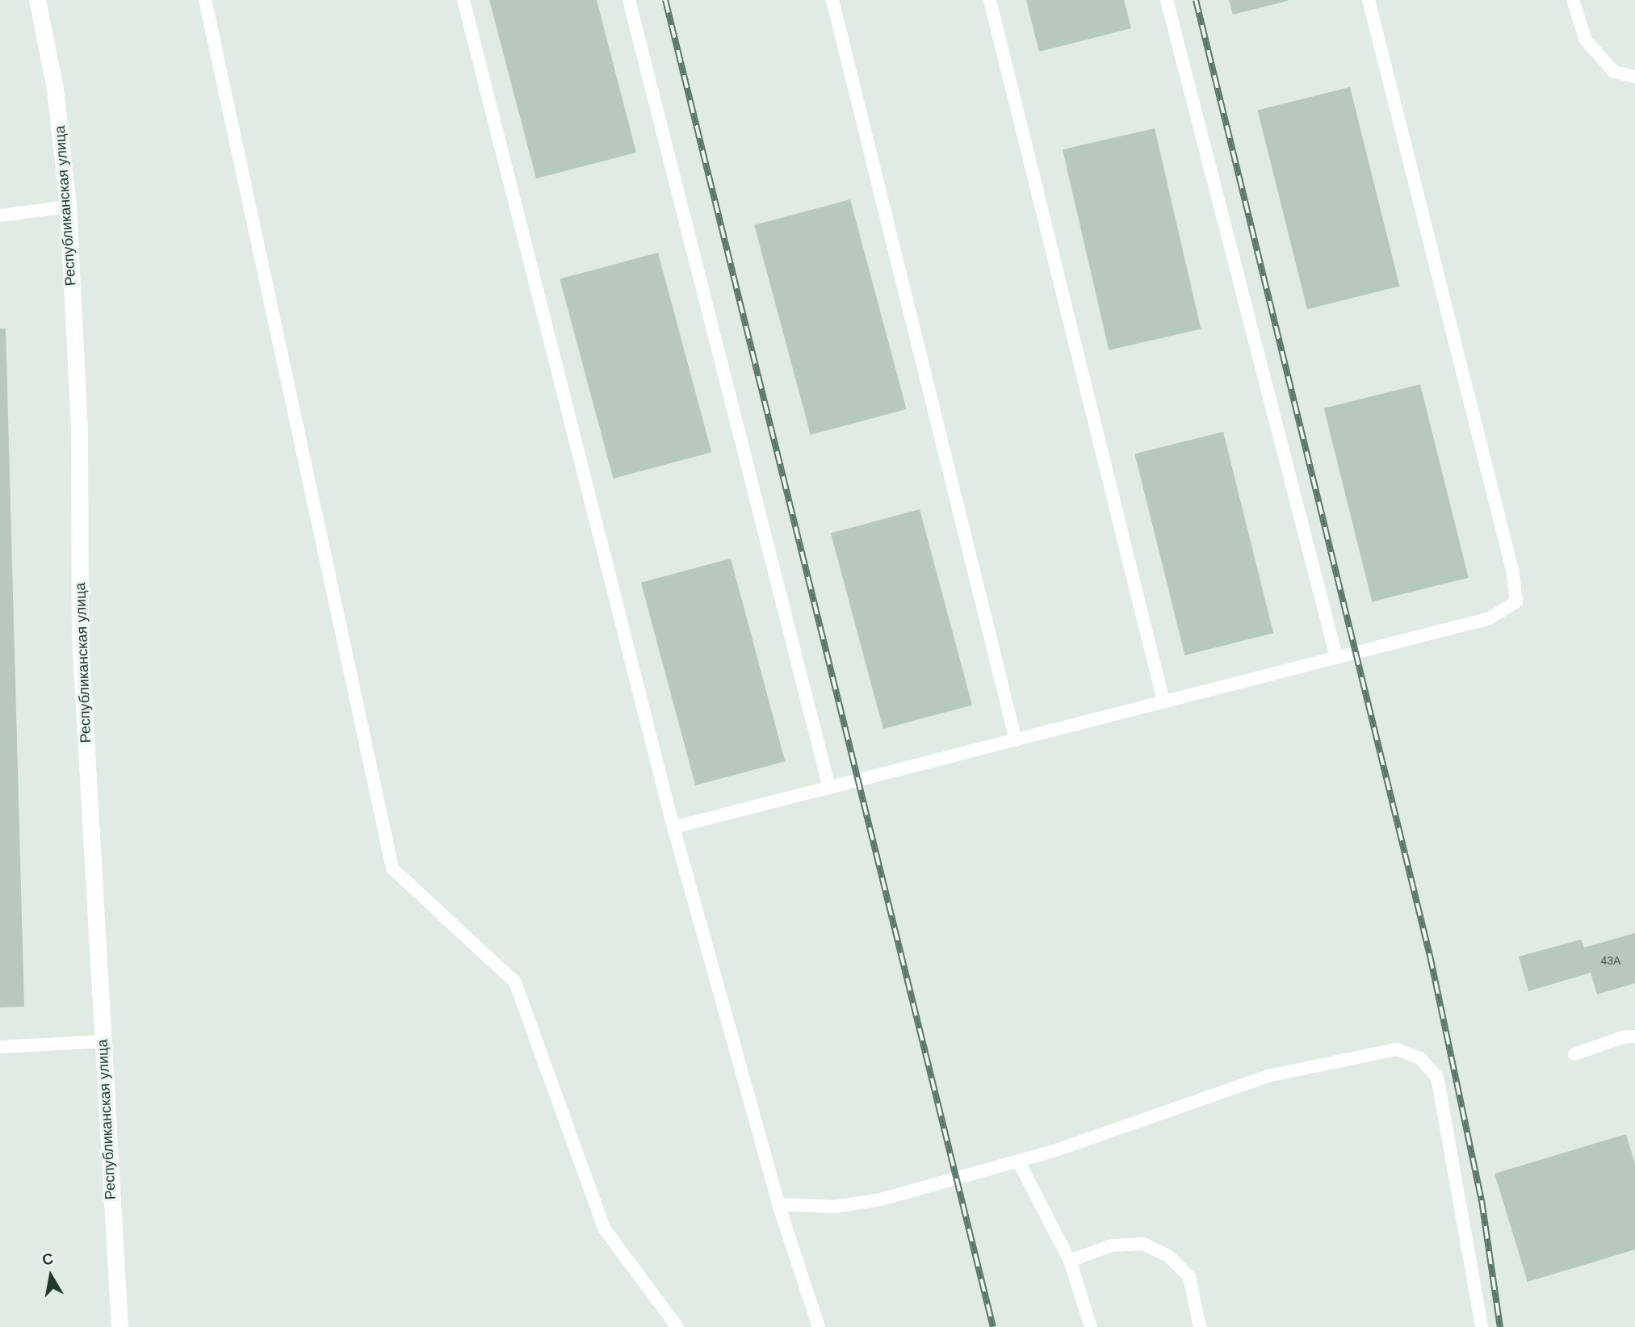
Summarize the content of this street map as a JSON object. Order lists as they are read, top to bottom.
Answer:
{
  "streets": {
    "street": ["Республиканская улица"]
  },
  "house_numbers": ["43А"],
  "north": "top"
}
